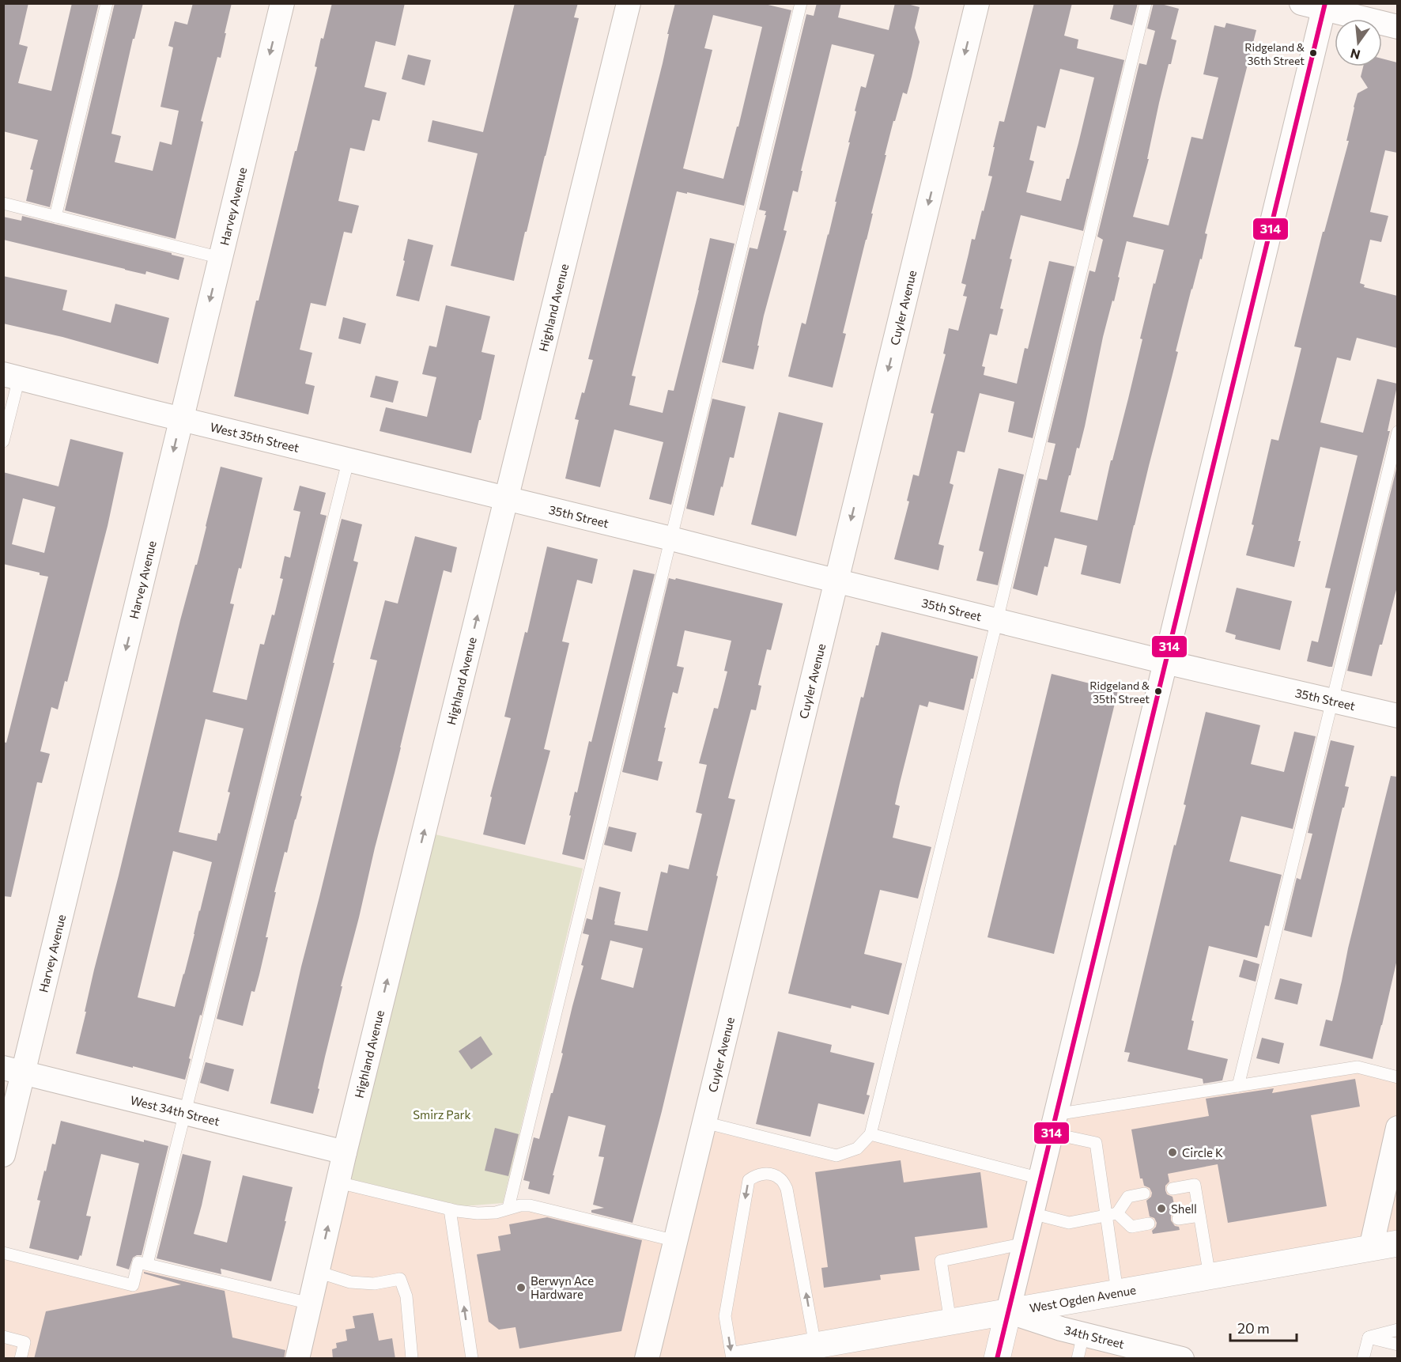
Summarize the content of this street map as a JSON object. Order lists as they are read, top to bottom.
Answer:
{
  "streets": {
    "main road": ["West Ogden Avenue"],
    "street": [
      "Harvey Avenue",
      "Highland Avenue",
      "Cuyler Avenue",
      "West 35th Street",
      "35th Street",
      "West 34th Street",
      "34th Street"
    ]
  },
  "crossings": [
    ["Harvey Avenue", "West 35th Street"],
    ["Harvey Avenue", "West 34th Street"],
    ["Highland Avenue", "West 35th Street"],
    ["Highland Avenue", "35th Street"],
    ["Highland Avenue", "West 34th Street"],
    ["Cuyler Avenue", "35th Street"],
    ["West 35th Street", "35th Street"],
    ["West Ogden Avenue", "34th Street"]
  ],
  "one_way": ["Harvey Avenue", "Highland Avenue", "Cuyler Avenue"],
  "parks": ["Smirz Park"],
  "places": [
    "Ridgeland & 36th Street",
    "Ridgeland & 35th Street",
    "Circle K",
    "Shell",
    "Berwyn Ace Hardware"
  ],
  "lines": ["transit line 314"],
  "scale_bar": "20 m",
  "north": "bottom"
}
